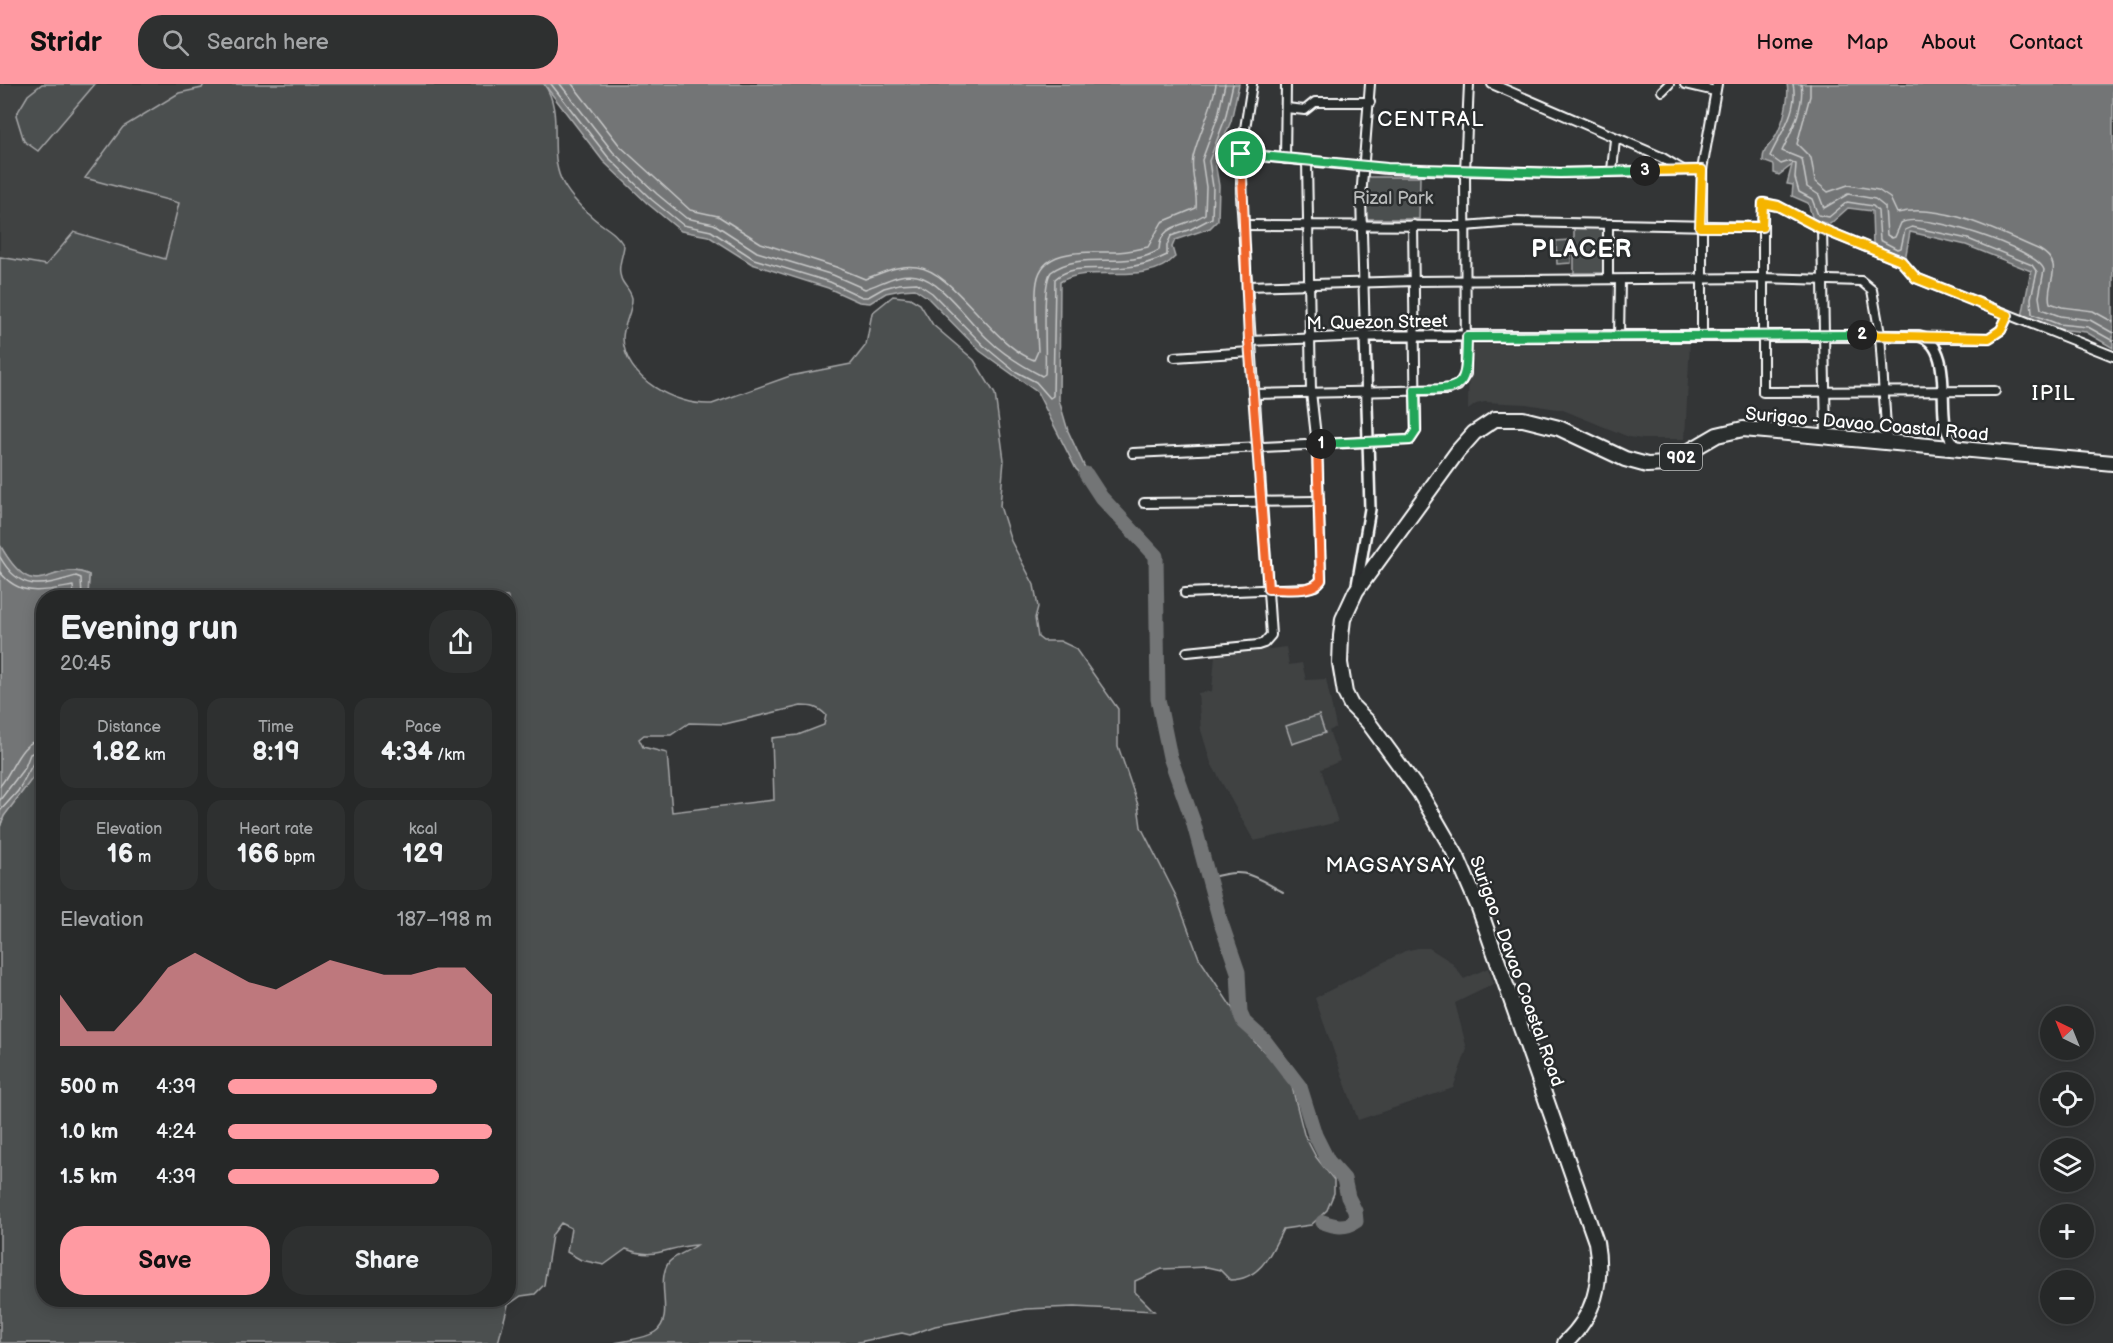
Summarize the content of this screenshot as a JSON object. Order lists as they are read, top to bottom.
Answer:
{
  "streets": {
    "highway": ["Surigao - Davao Coastal Road", "902"],
    "street": ["M. Quezon Street"]
  },
  "districts": [
    "CENTRAL",
    "PLACER",
    "IPIL",
    "MAGSAYSAY"
  ],
  "parks": ["Rizal Park"],
  "north": "top left",
  "page": {
    "header": "Stridr",
    "search": "Search here",
    "nav": [
      "Home",
      "Map",
      "About",
      "Contact"
    ],
    "pins": ["3", "2", "1"],
    "heading": ["Evening run", "20:45"],
    "stats": [
      ["Distance", "1.82 km"],
      ["Time", "8:19"],
      ["Pace", "4:34 /km"],
      ["Elevation", "16 m"],
      ["Heart rate", "166 bpm"],
      ["kcal", "129"]
    ],
    "chart": ["Elevation", "187–198 m"],
    "map_buttons": ["+", "−"],
    "list": [
      {
        "name": "500 m",
        "note": "4:39"
      },
      {
        "name": "1.0 km",
        "note": "4:24"
      },
      {
        "name": "1.5 km",
        "note": "4:39"
      }
    ],
    "buttons": ["Save", "Share"]
  }
}
